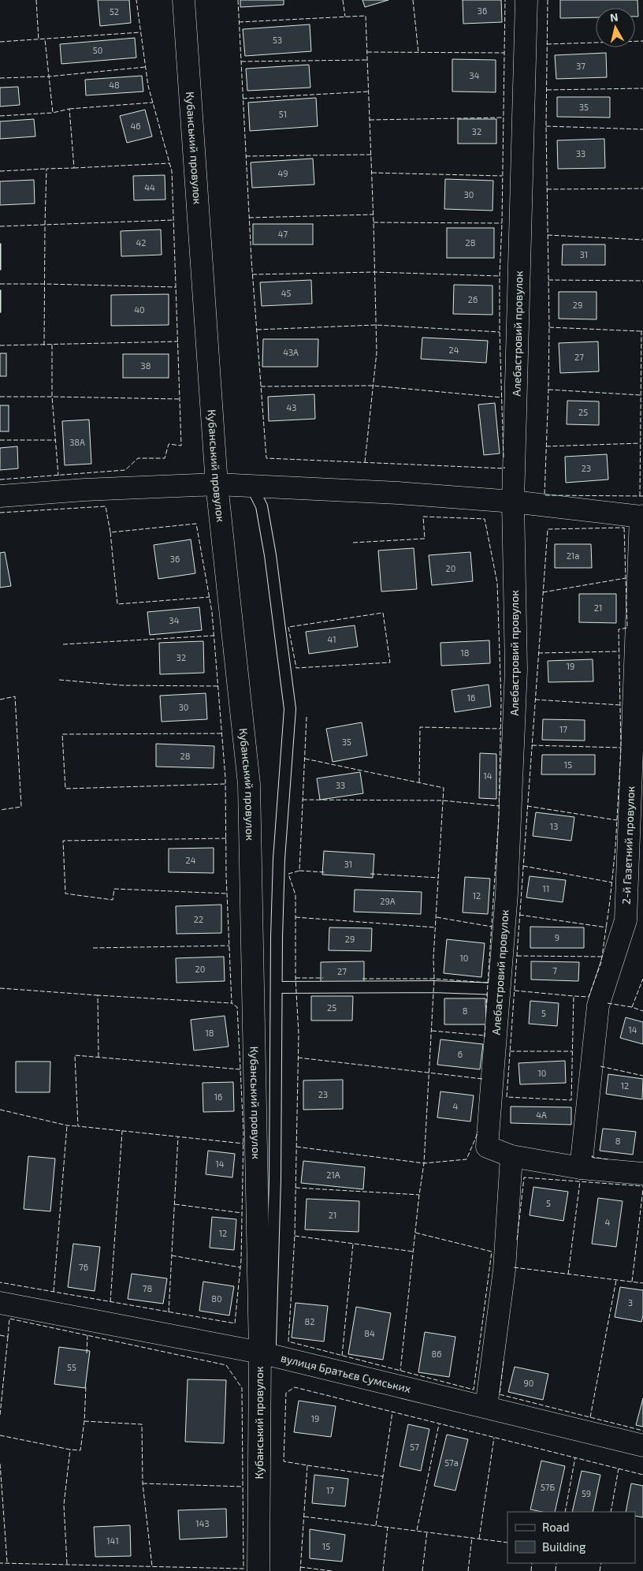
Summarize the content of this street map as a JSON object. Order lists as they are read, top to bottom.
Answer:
{
  "streets": {
    "street": [
      "Кубанський провулок",
      "Алебастровий провулок",
      "2-й Газетний провулок",
      "вулиця Братьєв Сумських"
    ]
  },
  "crossings": [
    ["Кубанський провулок", "вулиця Братьєв Сумських"],
    ["Алебастровий провулок", "2-й Газетний провулок"]
  ],
  "house_numbers": [
    "36",
    "52",
    "53",
    "50",
    "37",
    "34",
    "48",
    "35",
    "51",
    "46",
    "32",
    "33",
    "49",
    "44",
    "30",
    "47",
    "42",
    "28",
    "31",
    "45",
    "26",
    "29",
    "40",
    "24",
    "43А",
    "27",
    "38",
    "43",
    "25",
    "38А",
    "23",
    "21а",
    "36",
    "20",
    "21",
    "34",
    "41",
    "18",
    "32",
    "19",
    "16",
    "30",
    "17",
    "35",
    "28",
    "15",
    "14",
    "33",
    "13",
    "24",
    "31",
    "11",
    "12",
    "29А",
    "22",
    "9",
    "29",
    "10",
    "20",
    "7",
    "27",
    "25",
    "8",
    "5",
    "14",
    "18",
    "6",
    "10",
    "12",
    "23",
    "16",
    "4",
    "4А",
    "8",
    "14",
    "21А",
    "5",
    "21",
    "4",
    "12",
    "76",
    "78",
    "80",
    "3",
    "82",
    "84",
    "86",
    "55",
    "90",
    "19",
    "57",
    "57а",
    "57Б",
    "17",
    "59",
    "143",
    "141",
    "15"
  ],
  "legend": ["Road", "Building"],
  "north": "top"
}
